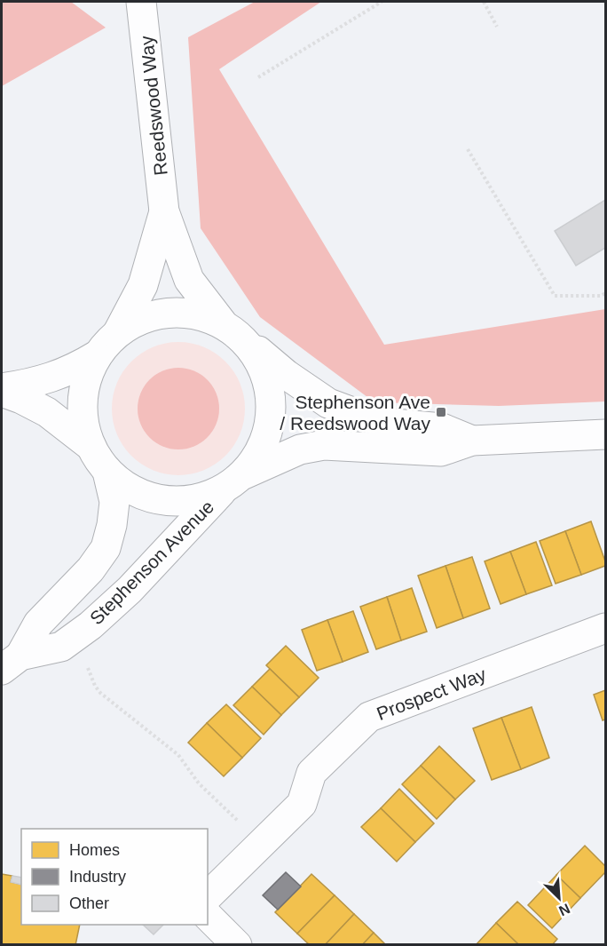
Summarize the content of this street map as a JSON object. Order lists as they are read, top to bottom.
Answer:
{
  "streets": {
    "street": ["Reedswood Way", "Stephenson Avenue", "Prospect Way"]
  },
  "crossings": [
    ["Reedswood Way", "Stephenson Avenue"]
  ],
  "places": {
    "transit": ["Stephenson Ave / Reedswood Way"]
  },
  "legend": ["Homes", "Industry", "Other"],
  "north": "bottom right"
}
